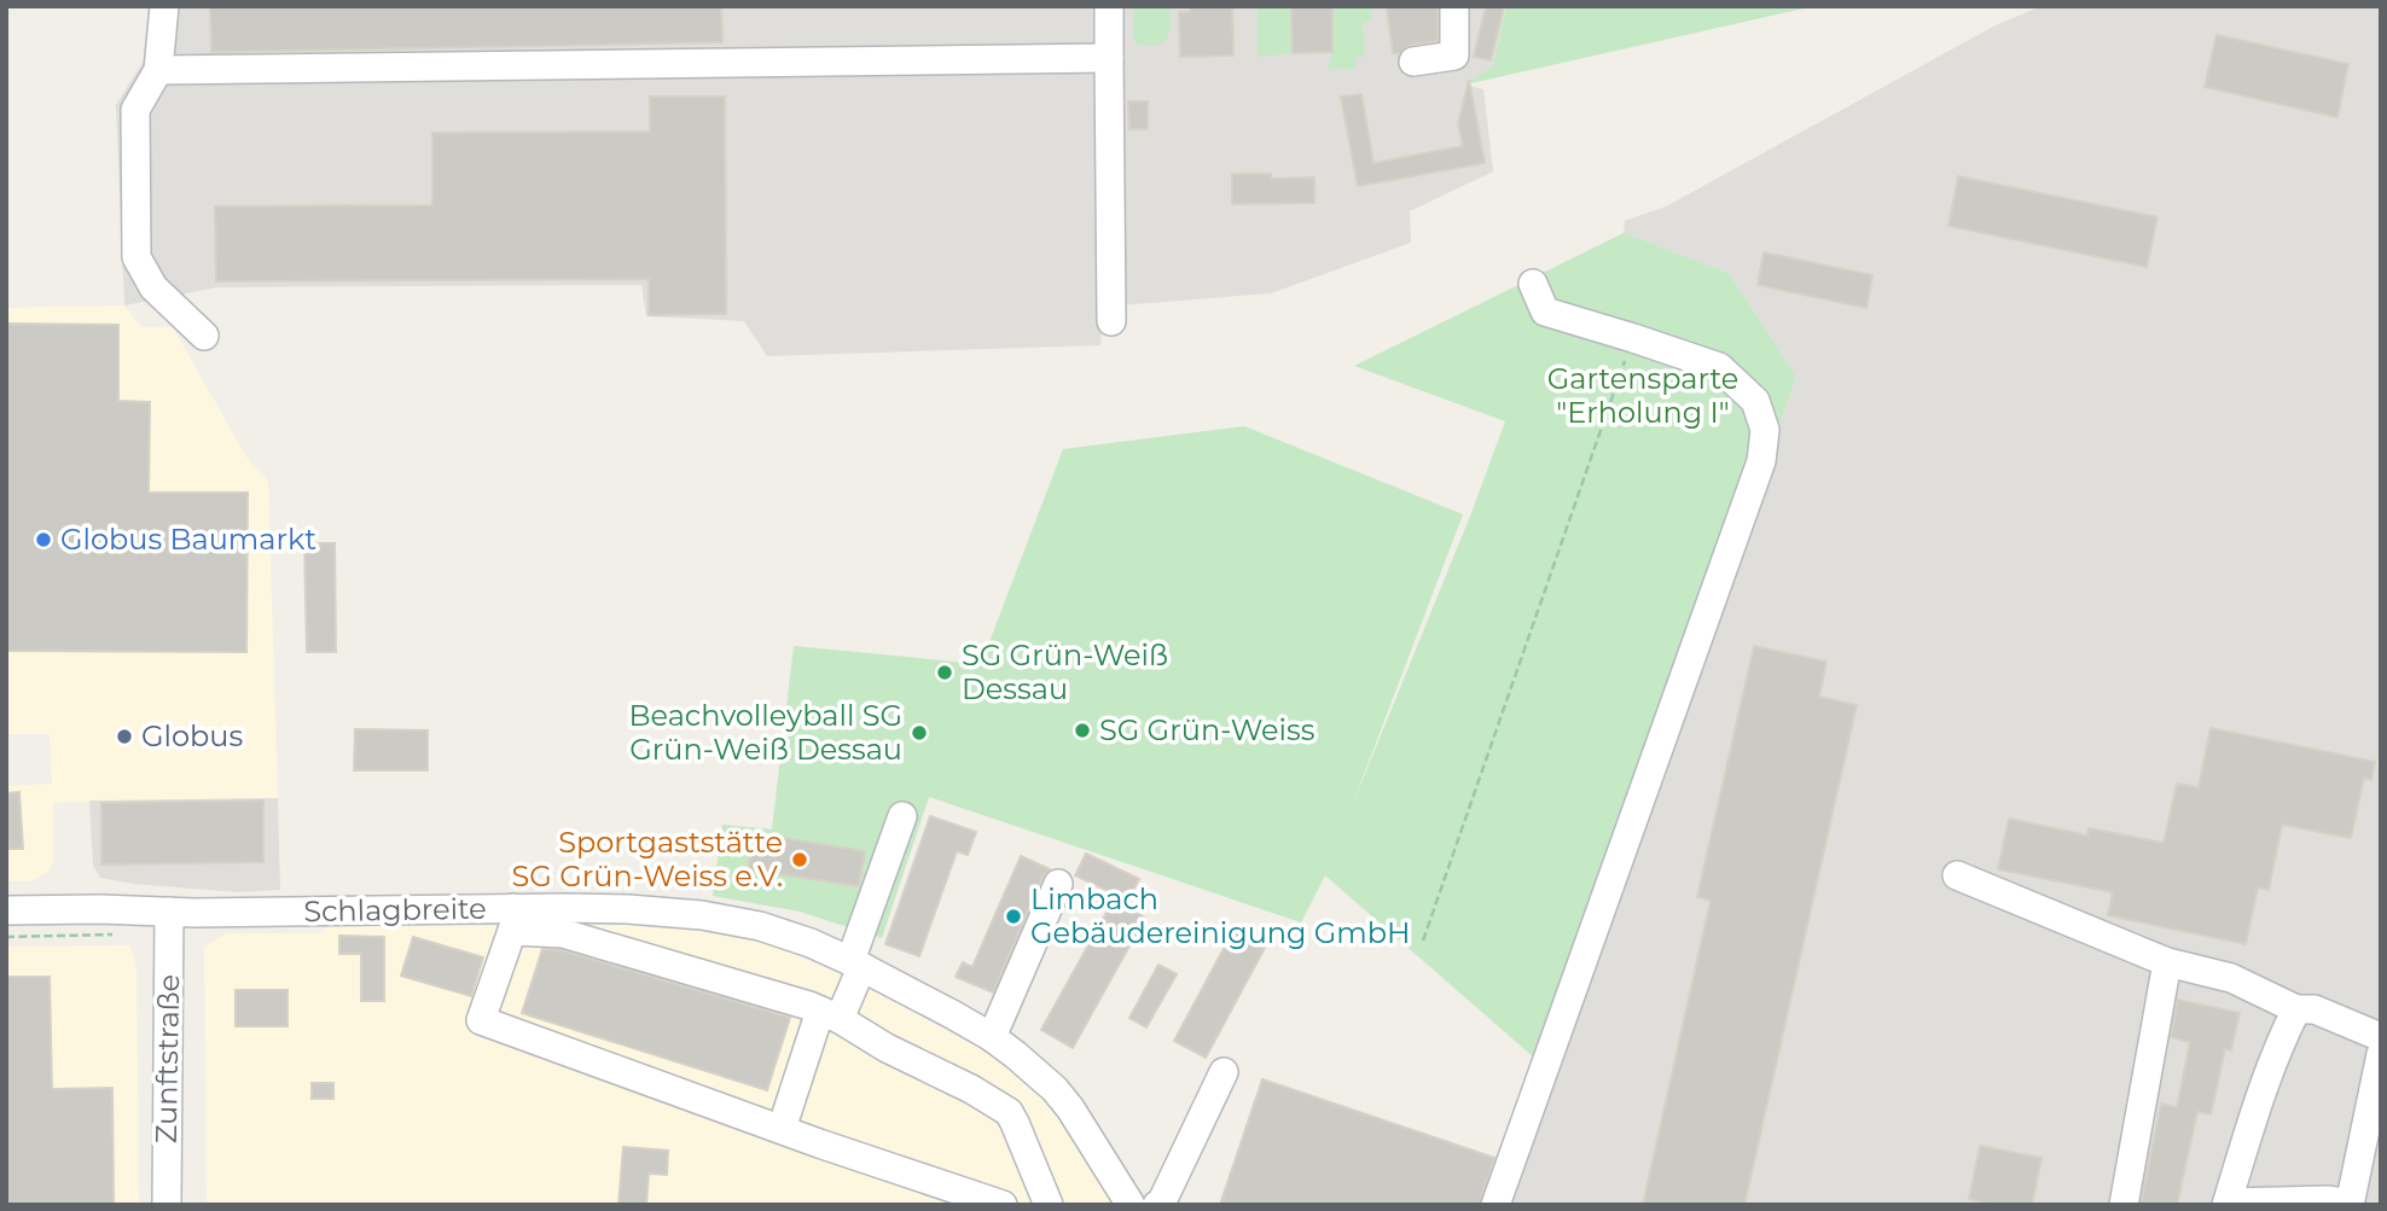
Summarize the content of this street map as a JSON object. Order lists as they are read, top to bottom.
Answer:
{
  "streets": {
    "street": ["Schlagbreite", "Zunftstraße"]
  },
  "crossings": [
    ["Schlagbreite", "Zunftstraße"]
  ],
  "parks": ["Gartensparte \"Erholung I\""],
  "places": [
    "Globus Baumarkt",
    "SG Grün-Weiß Dessau",
    "SG Grün-Weiss",
    "Beachvolleyball SG Grün-Weiß Dessau",
    "Globus",
    "Sportgaststätte SG Grün-Weiss e.V.",
    "Limbach Gebäudereinigung GmbH"
  ]
}
